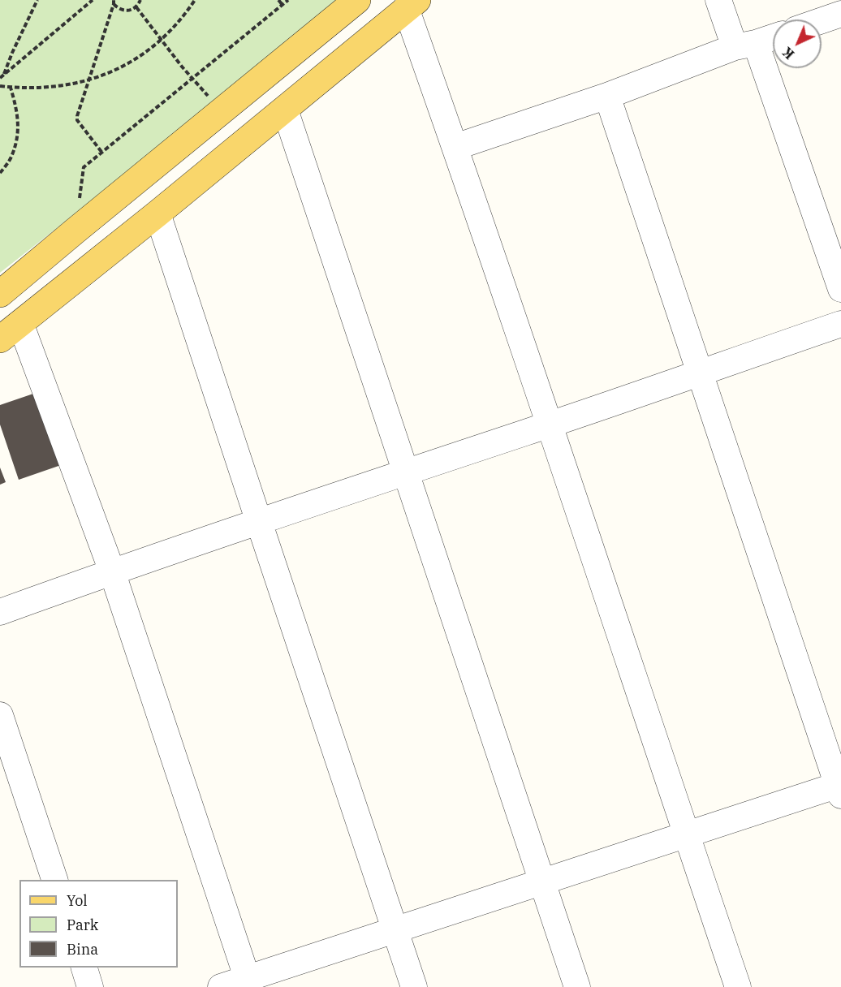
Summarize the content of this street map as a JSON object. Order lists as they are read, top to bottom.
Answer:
{
  "legend": ["Yol", "Park", "Bina"],
  "north": "bottom left"
}
